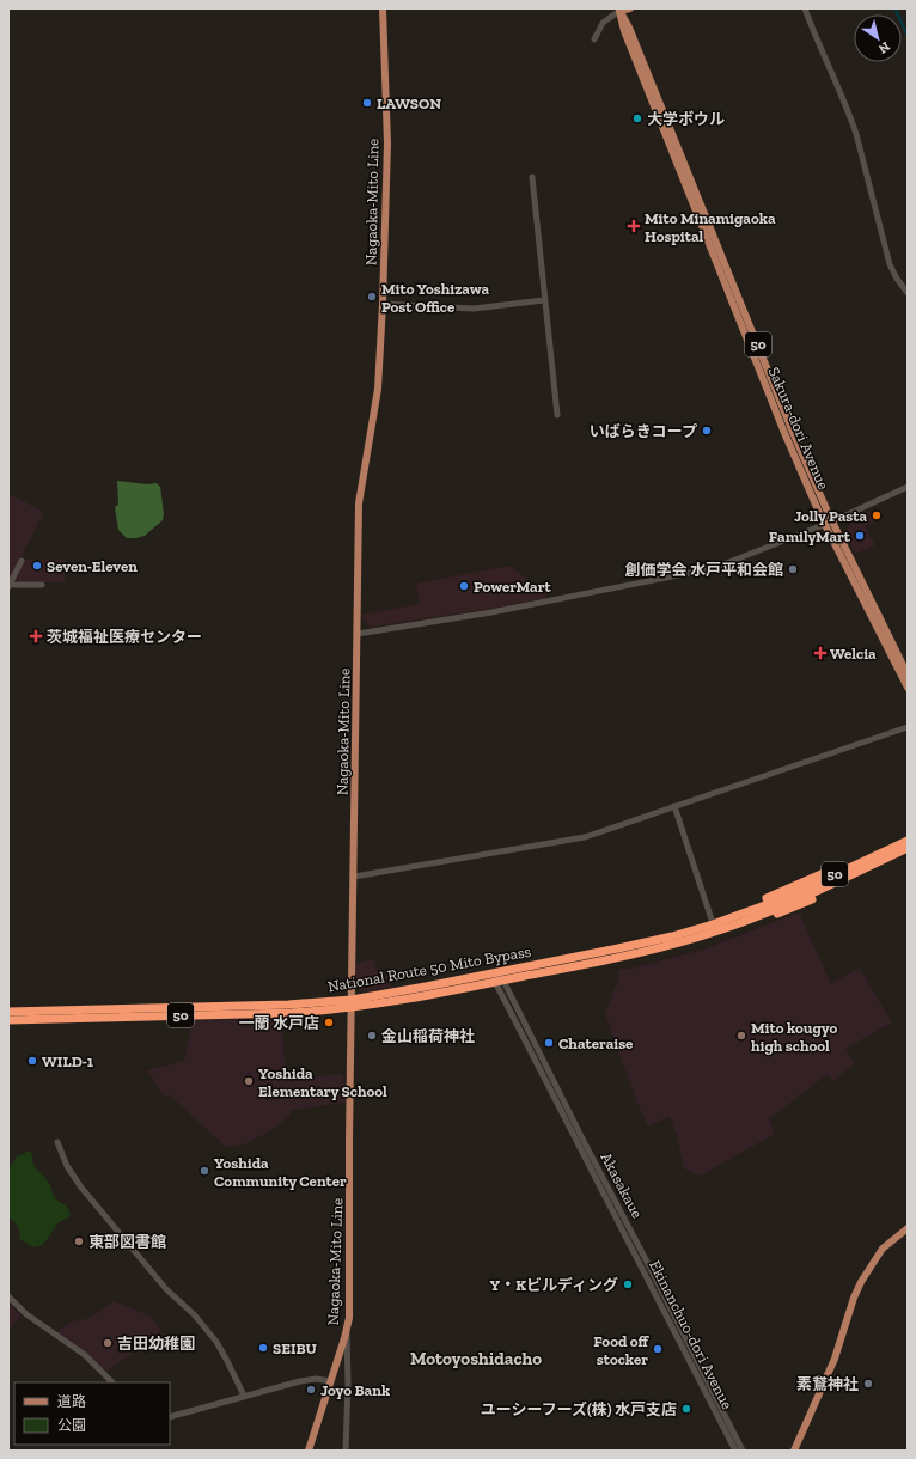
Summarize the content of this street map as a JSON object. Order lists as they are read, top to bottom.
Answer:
{
  "streets": {
    "highway": ["50", "National Route 50 Mito Bypass"],
    "main road": ["Nagaoka-Mito Line", "Sakura-dori Avenue"],
    "street": ["Akasakaue"]
  },
  "crossings": [
    ["Nagaoka-Mito Line", "National Route 50 Mito Bypass"],
    ["50", "National Route 50 Mito Bypass"],
    ["National Route 50 Mito Bypass", "Akasakaue"]
  ],
  "districts": ["Motoyoshidacho"],
  "places": {
    "other": [
      "LAWSON",
      "大学ボウル",
      "Mito Yoshizawa Post Office",
      "いばらきコープ",
      "Jolly Pasta",
      "FamilyMart",
      "Seven-Eleven",
      "創価学会 水戸平和会館",
      "PowerMart",
      "一蘭 水戸店",
      "金山稲荷神社",
      "Mito kougyo high school",
      "Chateraise",
      "WILD-1",
      "Yoshida Elementary School",
      "Yoshida Community Center",
      "東部図書館",
      "Y・Kビルディング",
      "吉田幼稚園",
      "SEIBU",
      "Food off stocker",
      "素鵞神社",
      "Joyo Bank",
      "ユーシーフーズ(株) 水戸支店"
    ],
    "health": ["Mito Minamigaoka Hospital", "茨城福祉医療センター", "Welcia"]
  },
  "legend": ["道路", "公園"],
  "north": "bottom right"
}
